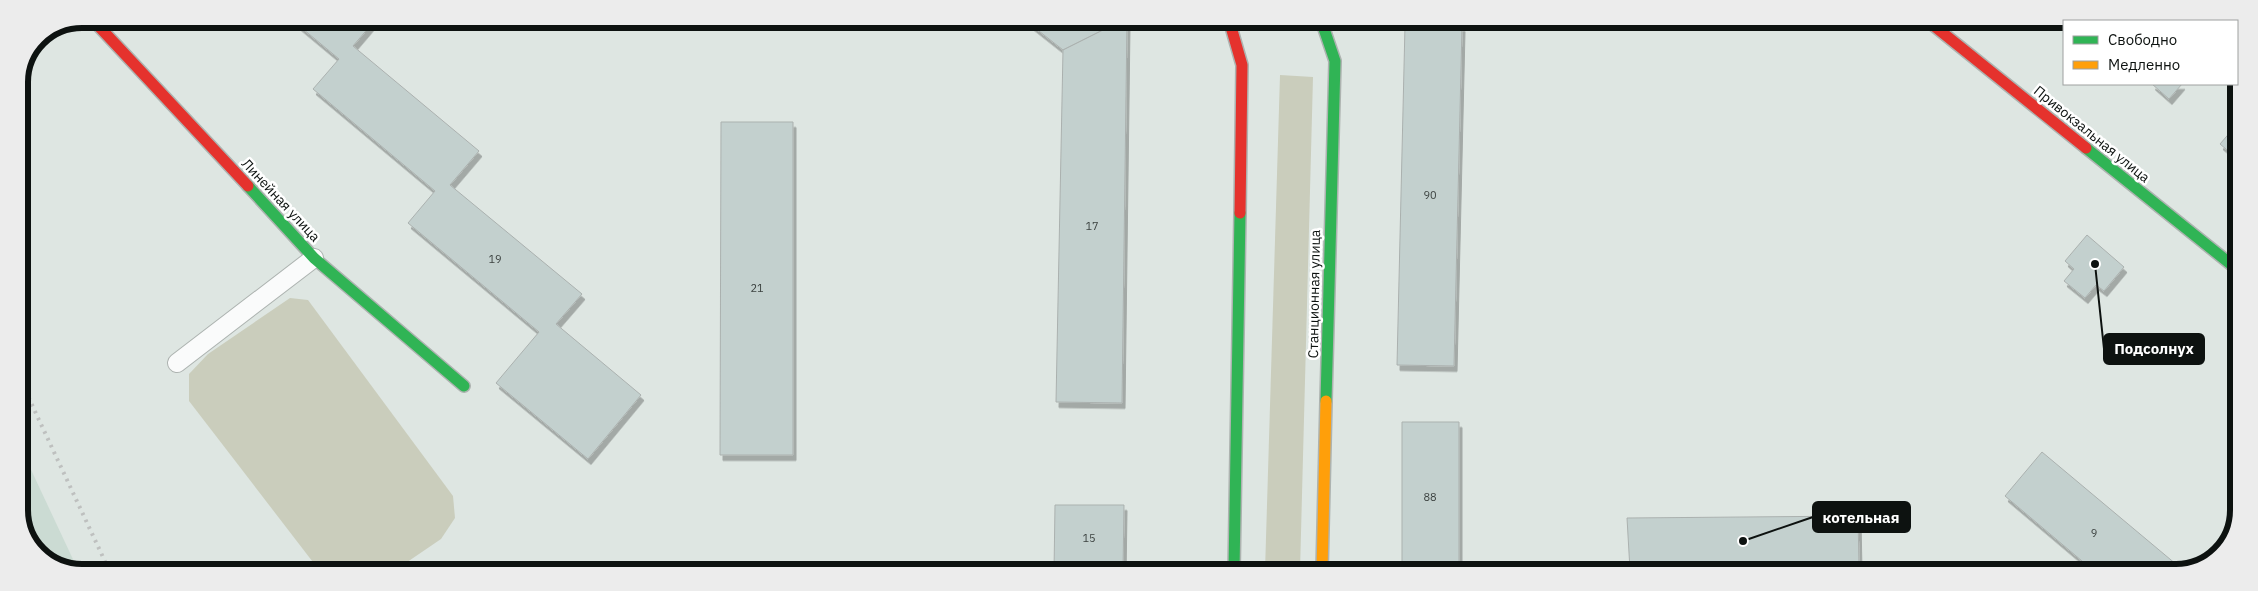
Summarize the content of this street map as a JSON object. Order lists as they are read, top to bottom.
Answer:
{
  "streets": {
    "street": ["Привокзальная улица", "Линейная улица", "Станционная улица"]
  },
  "places": ["Подсолнух", "котельная"],
  "house_numbers": [
    "90",
    "17",
    "19",
    "21",
    "88",
    "9",
    "15"
  ],
  "legend": ["Свободно", "Медленно"]
}
